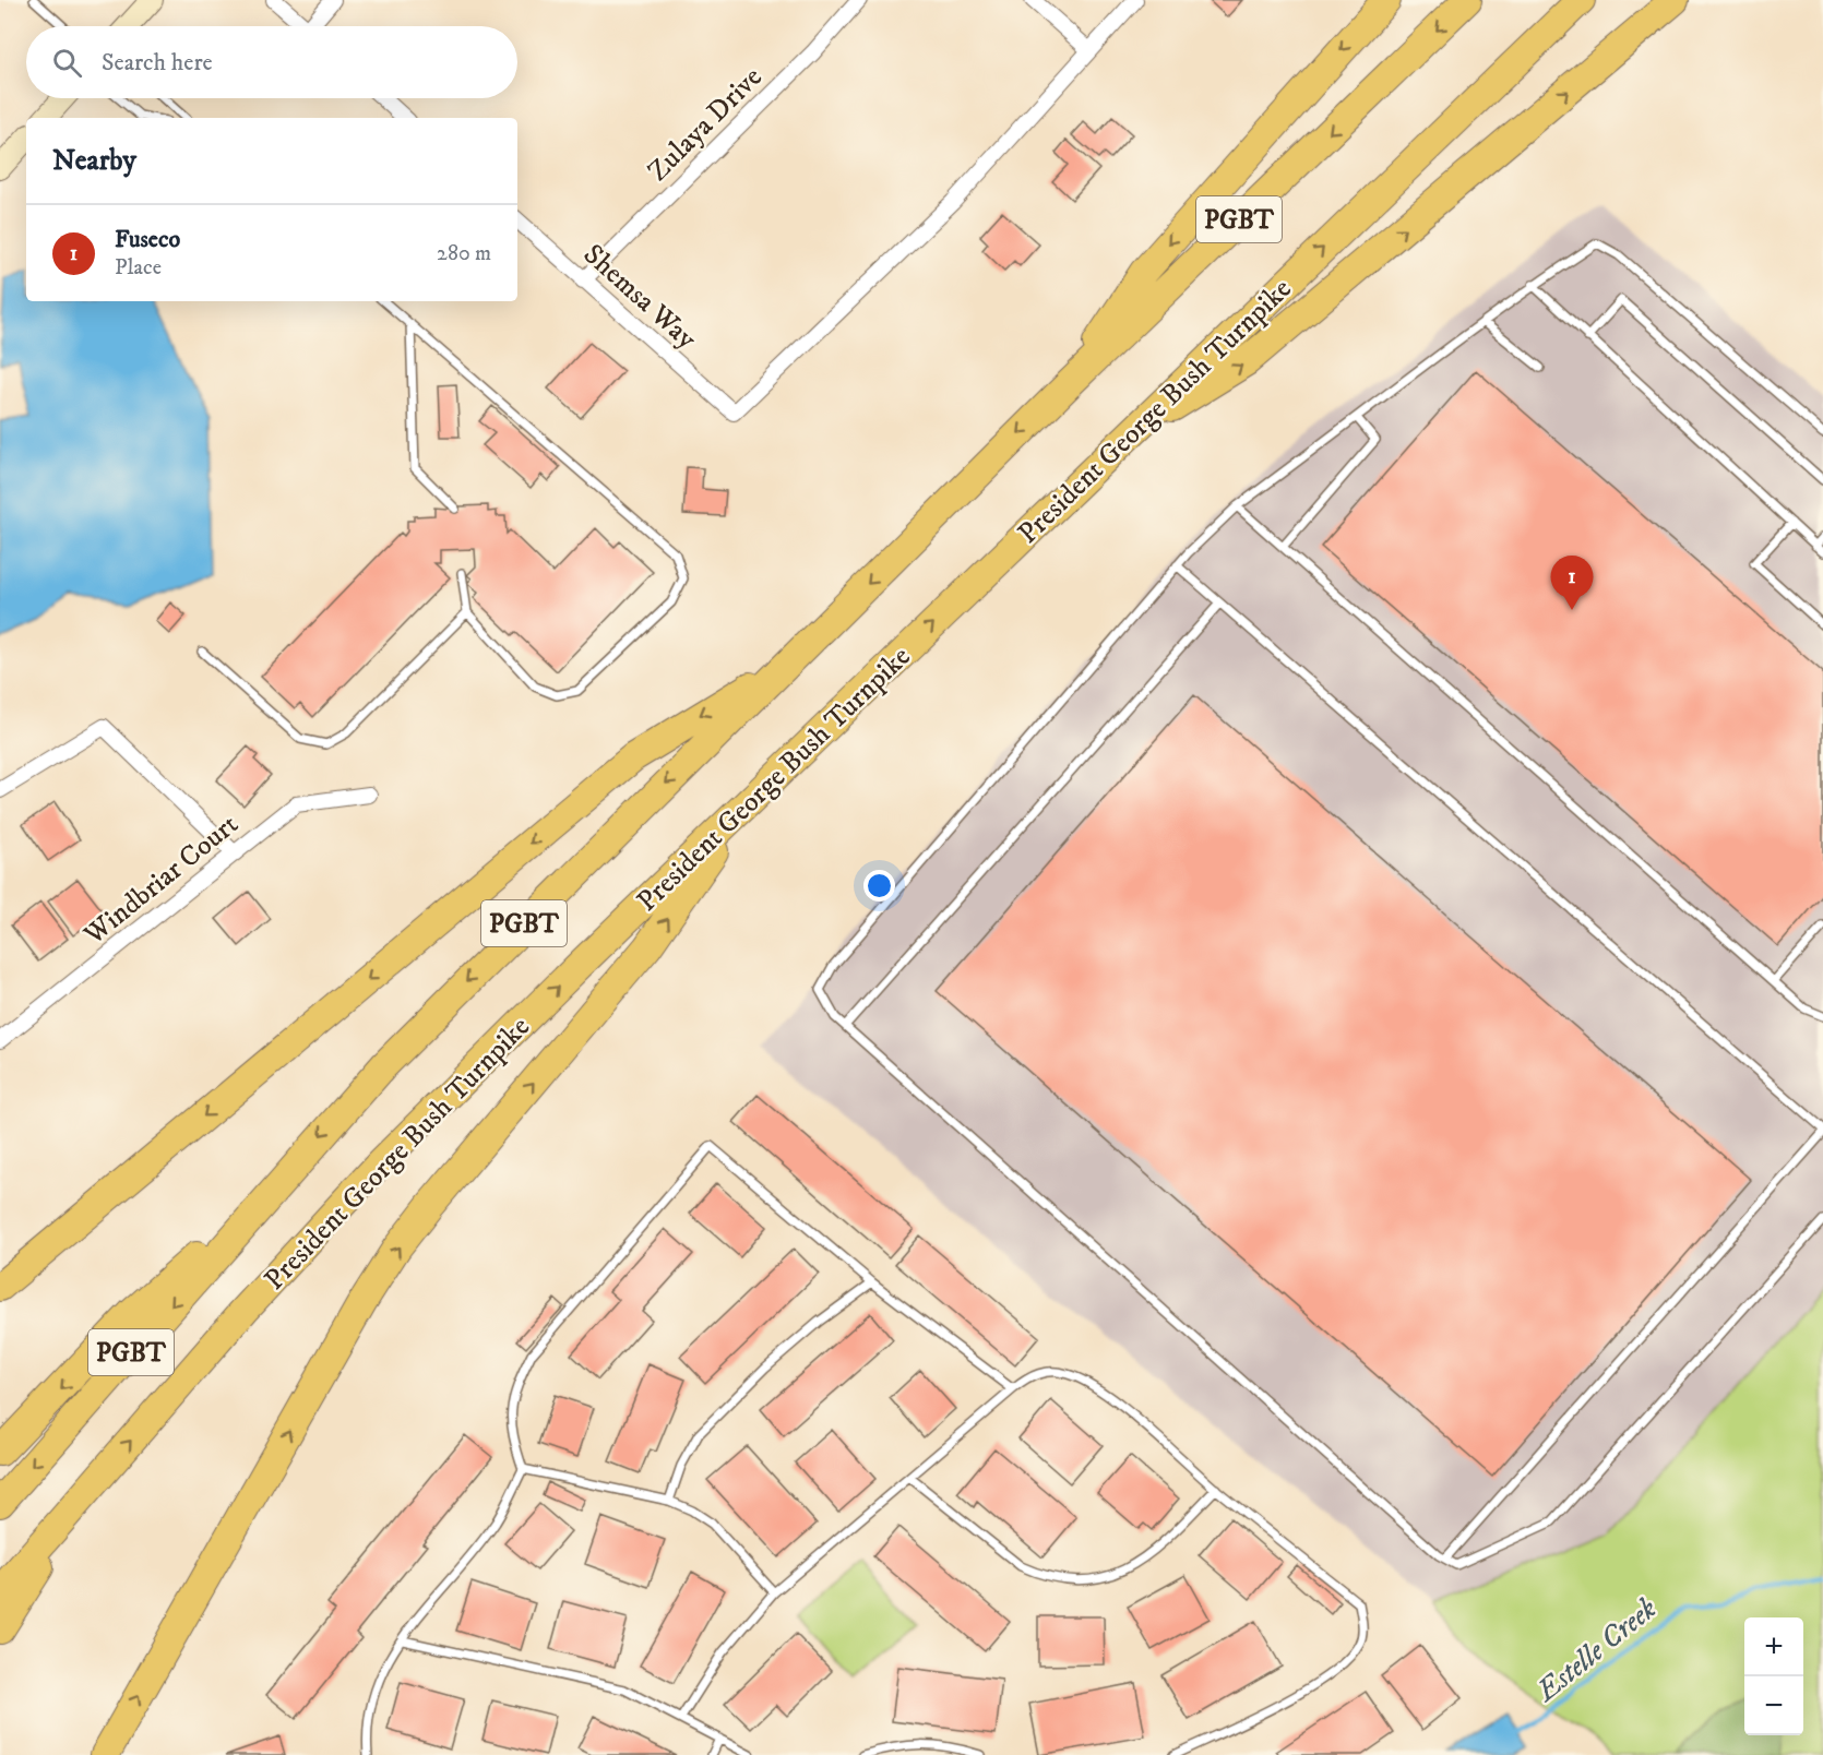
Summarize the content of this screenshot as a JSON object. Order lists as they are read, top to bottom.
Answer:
{
  "streets": {
    "highway": ["PGBT", "President George Bush Turnpike"],
    "street": ["Zulaya Drive", "Shemsa Way", "Windbriar Court"]
  },
  "crossings": [
    ["Zulaya Drive", "Shemsa Way"]
  ],
  "water": ["Estelle Creek"],
  "page": {
    "search": "Search here",
    "heading": "Nearby",
    "list": [
      {
        "mark": "1",
        "name": "Fuseco",
        "note": "Place",
        "value": "280 m"
      }
    ],
    "pins": "1",
    "map_buttons": ["+", "−"]
  }
}
